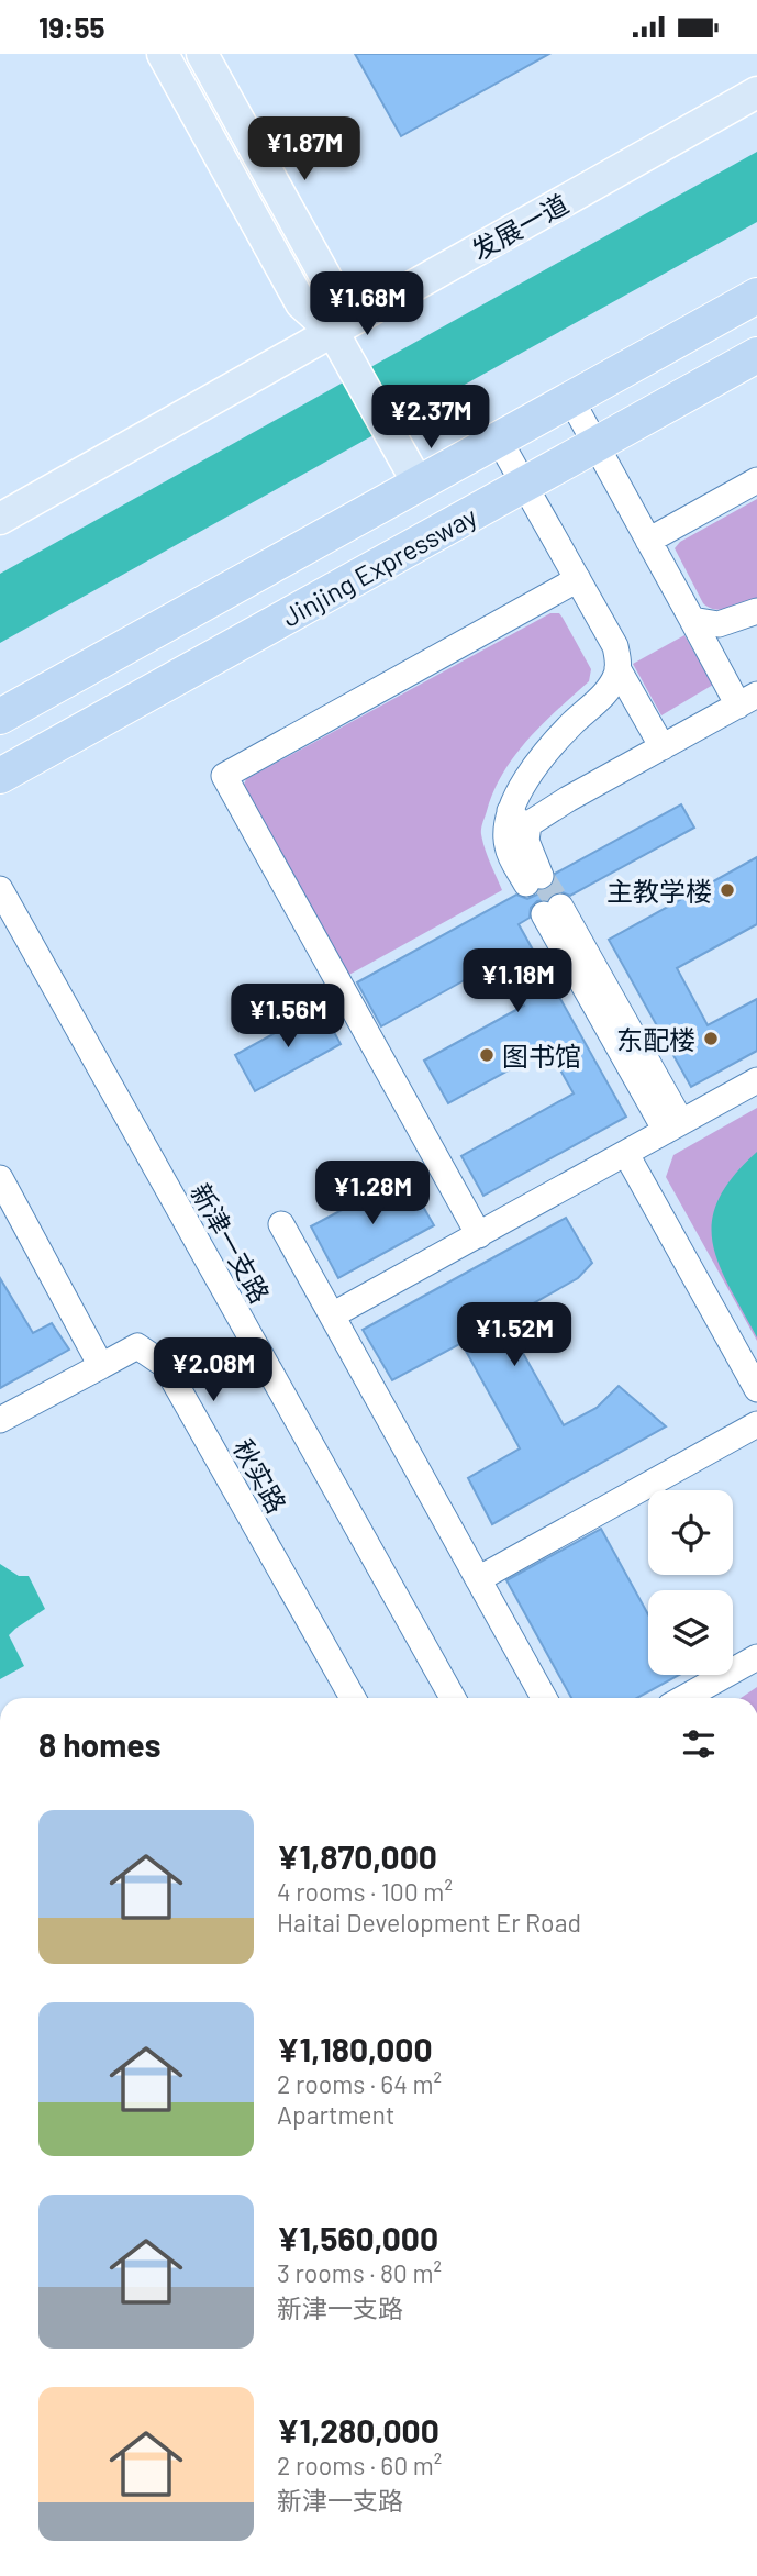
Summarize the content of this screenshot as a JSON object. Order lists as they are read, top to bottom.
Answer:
{
  "streets": {
    "highway": ["Jinjing Expressway"],
    "main road": ["发展一道"],
    "street": ["新津一支路", "秋实路"]
  },
  "places": ["主教学楼", "东配楼", "图书馆"],
  "page": {
    "status": "19:55",
    "price": [
      "¥1.87M",
      "¥1.68M",
      "¥2.37M",
      "¥1.18M",
      "¥1.56M",
      "¥1.28M",
      "¥1.52M",
      "¥2.08M"
    ],
    "heading": "8 homes",
    "list": [
      {
        "name": "¥1,870,000",
        "note": "4 rooms · 100 m² · Haitai Development Er Road"
      },
      {
        "name": "¥1,180,000",
        "note": "2 rooms · 64 m² · Apartment"
      },
      {
        "name": "¥1,560,000",
        "note": "3 rooms · 80 m² · 新津一支路"
      },
      {
        "name": "¥1,280,000",
        "note": "2 rooms · 60 m² · 新津一支路"
      }
    ]
  }
}
